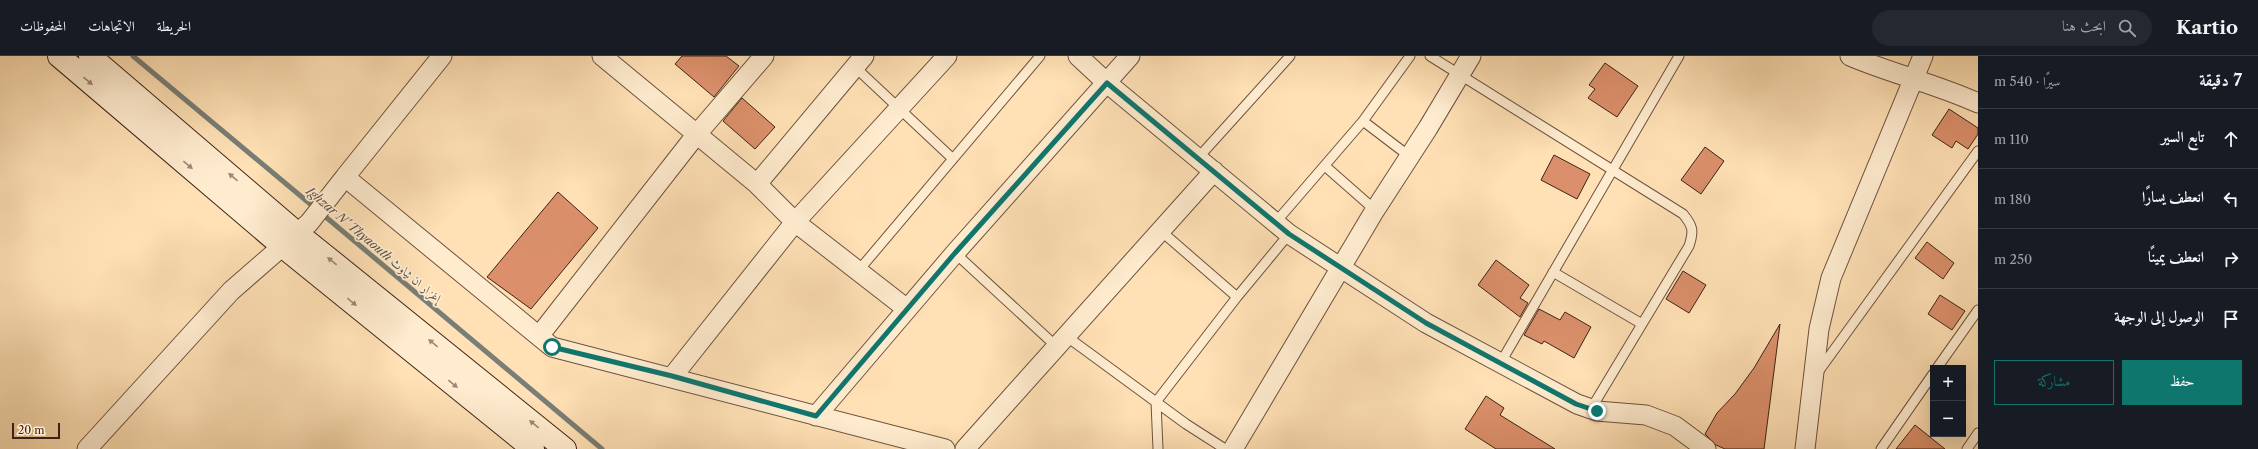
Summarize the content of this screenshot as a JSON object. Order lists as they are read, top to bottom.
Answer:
{
  "water": ["Ighzar N' Thyaouth إغزار ان ثياوث"],
  "scale_bar": "20 m",
  "page": {
    "header": "Kartio",
    "search": "ابحث هنا",
    "nav": ["الخريطة", "الاتجاهات", "المحفوظات"],
    "heading": ["7 دقيقة", "سيرًا · 540 m"],
    "list": [
      ["تابع السير", "110 m"],
      ["انعطف يسارًا", "180 m"],
      ["انعطف يمينًا", "250 m"],
      "الوصول إلى الوجهة"
    ],
    "buttons": ["حفظ", "مشاركة"],
    "map_buttons": ["+", "−"],
    "scale": "20 m"
  }
}
